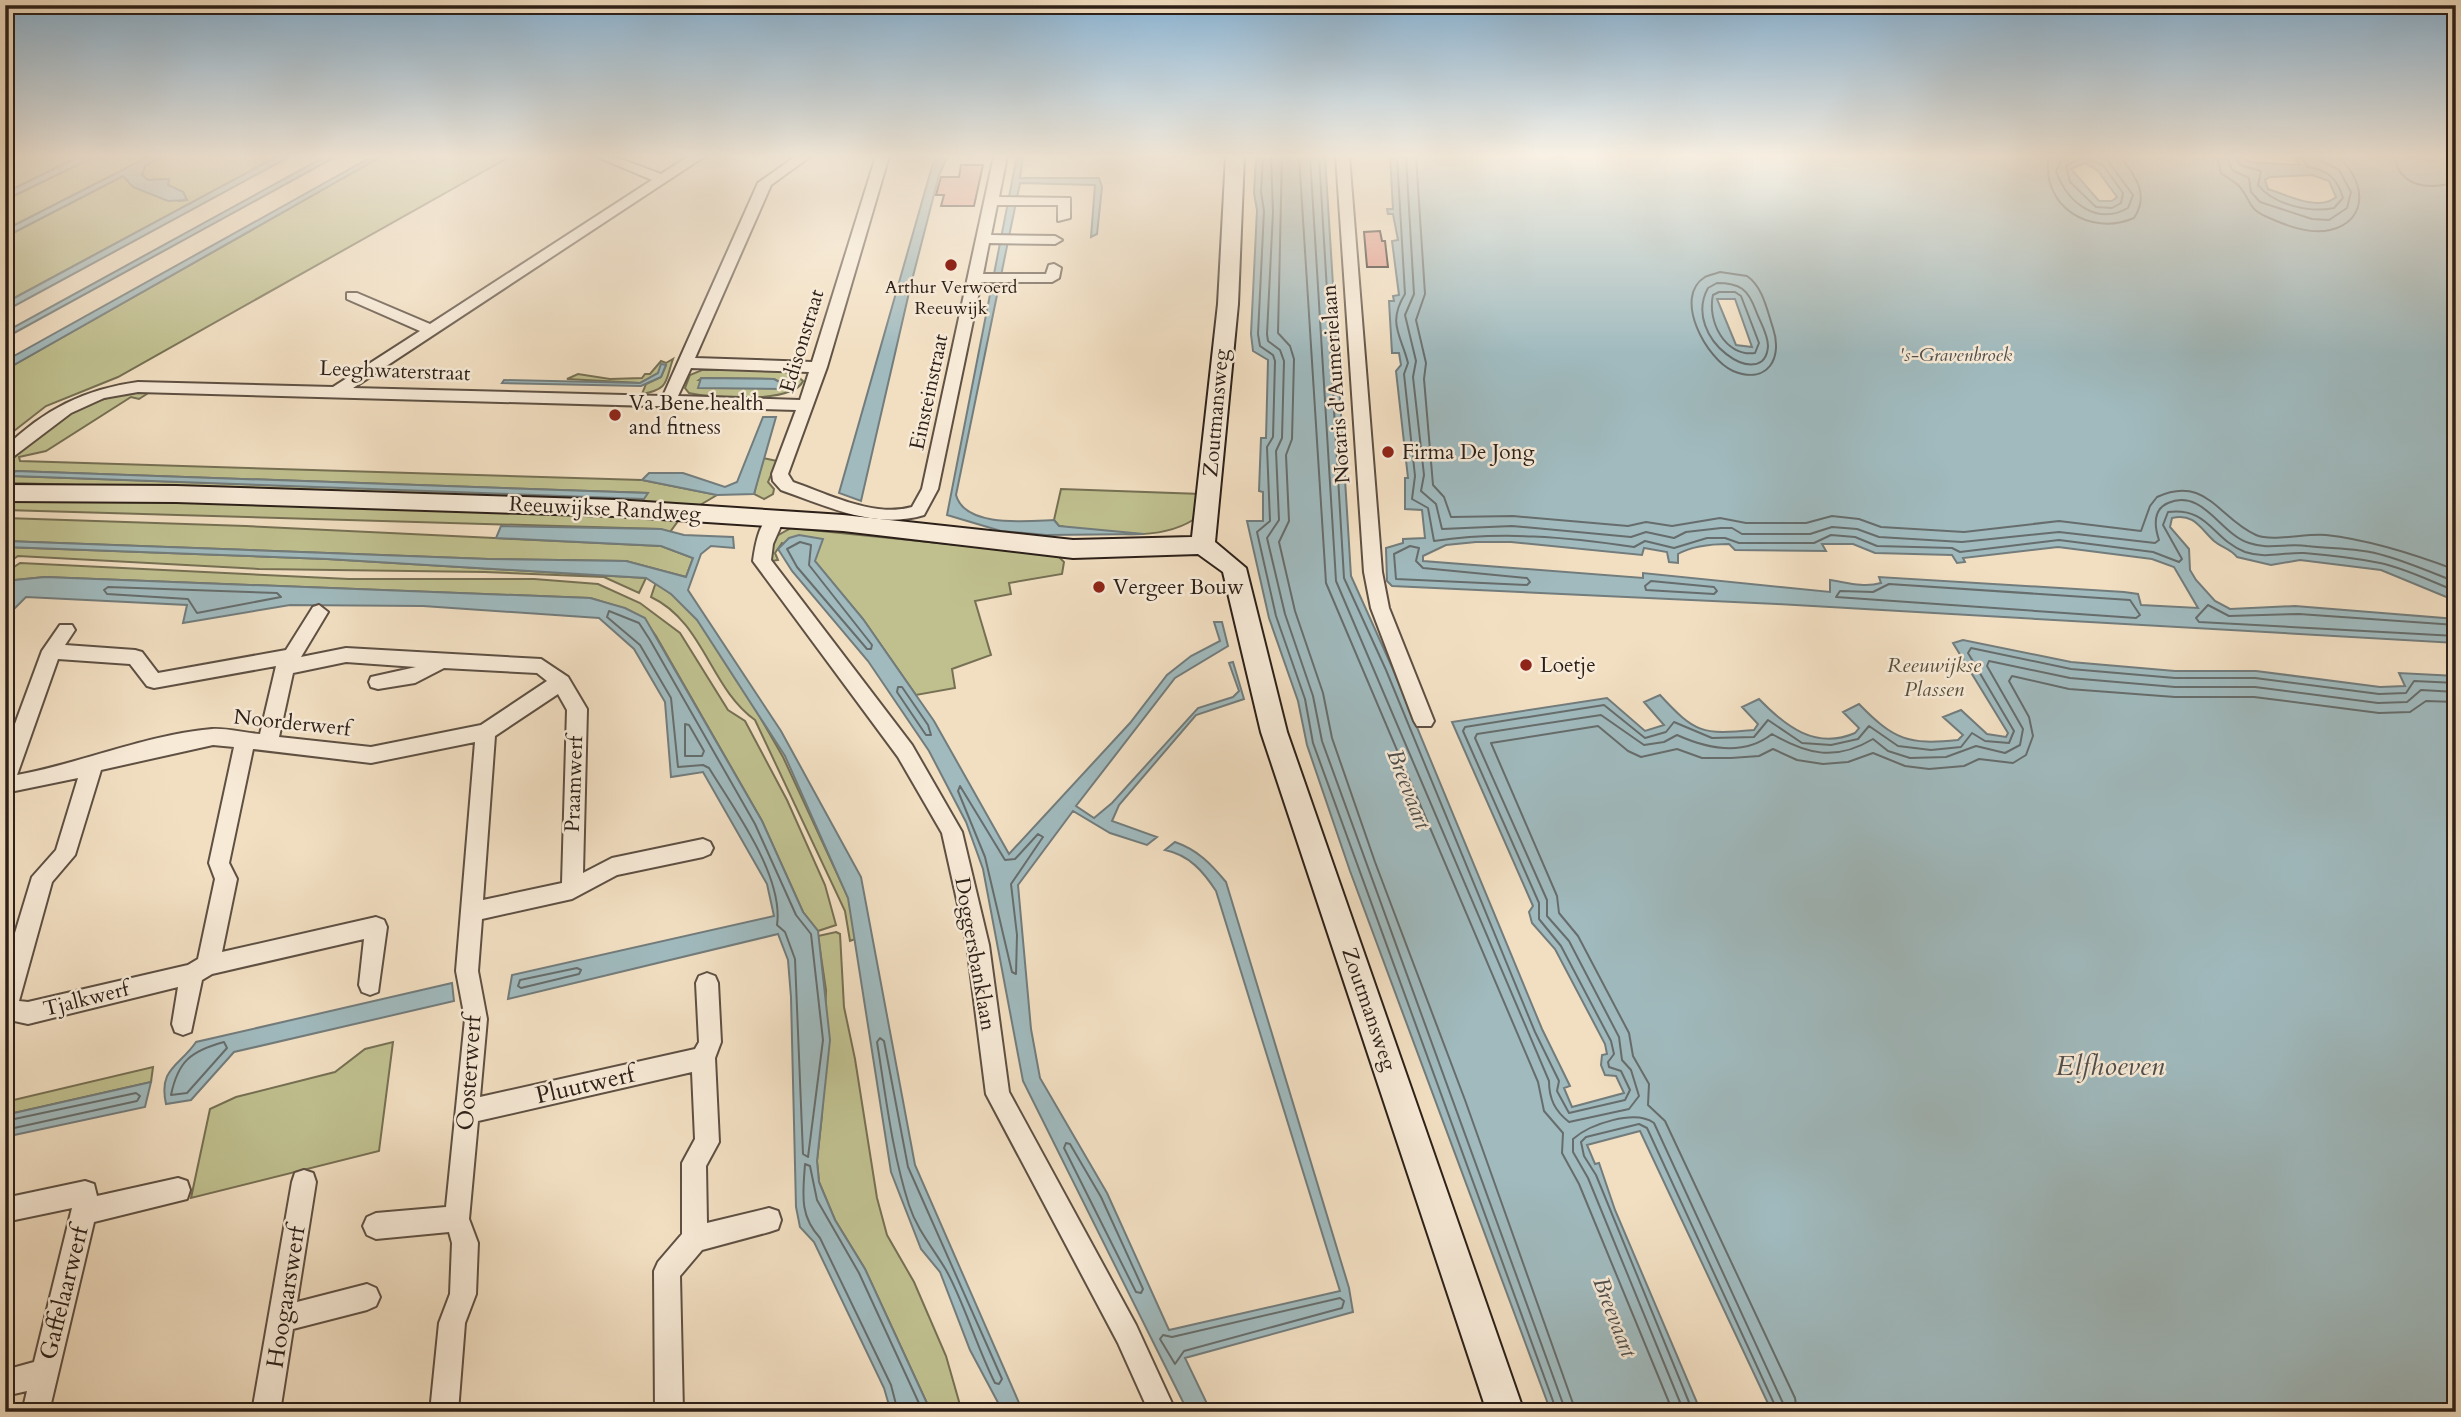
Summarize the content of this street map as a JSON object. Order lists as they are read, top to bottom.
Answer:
{
  "streets": {
    "main road": ["Zoutmansweg", "Reeuwijkse Randweg"],
    "street": [
      "Edisonstraat",
      "Leeghwaterstraat",
      "Notaris d'Aumerielaan",
      "Einsteinstraat",
      "Noorderwerf",
      "Praamwerf",
      "Doggersbanklaan",
      "Tjalkwerf",
      "Oosterwerf",
      "Pluutwerf",
      "Gaffelaarwerf",
      "Hoogaarswerf"
    ]
  },
  "crossings": [
    ["Edisonstraat", "Leeghwaterstraat"],
    ["Edisonstraat", "Einsteinstraat"],
    ["Zoutmansweg", "Reeuwijkse Randweg"],
    ["Reeuwijkse Randweg", "Doggersbanklaan"],
    ["Noorderwerf", "Praamwerf"],
    ["Noorderwerf", "Tjalkwerf"],
    ["Noorderwerf", "Oosterwerf"],
    ["Oosterwerf", "Pluutwerf"]
  ],
  "water": ["'s-Gravenbroek", "Breevaart", "Elfhoeven"],
  "parks": ["Reeuwijkse Plassen"],
  "places": [
    "Arthur Verwoerd Reeuwijk",
    "Va Bene health and fitness",
    "Firma De Jong",
    "Vergeer Bouw",
    "Loetje"
  ]
}
